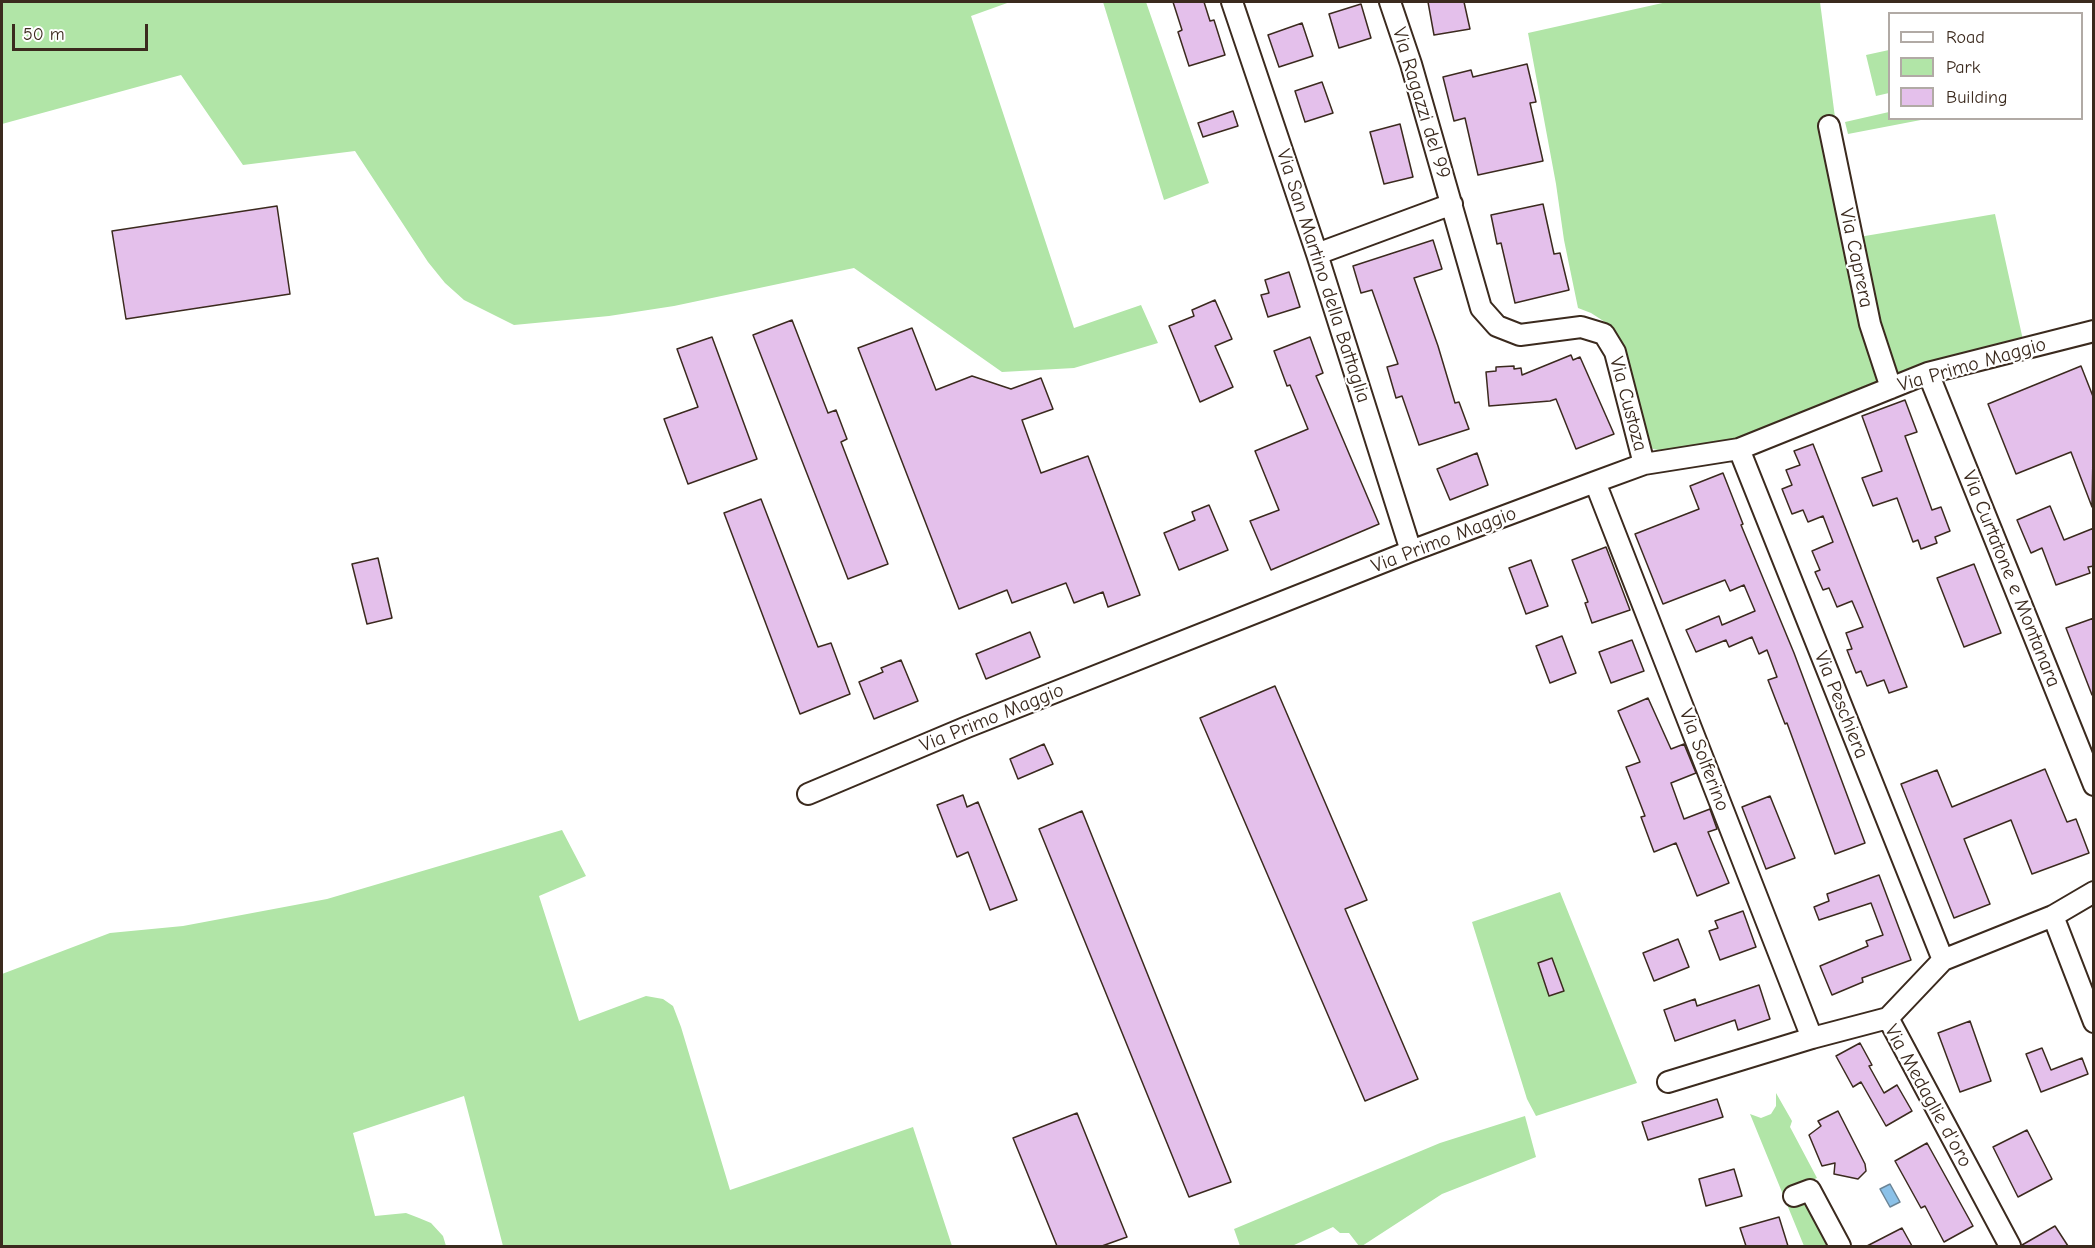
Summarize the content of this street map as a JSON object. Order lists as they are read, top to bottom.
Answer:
{
  "streets": {
    "street": [
      "Via Ragazzi del 99",
      "Via Caprera",
      "Via San Martino della Battaglia",
      "Via Primo Maggio",
      "Via Custoza",
      "Via Curtatone e Montanara",
      "Via Peschiera",
      "Via Solferino",
      "Via Medaglie d'oro"
    ]
  },
  "crossings": [
    ["Via Ragazzi del 99", "Via Custoza"],
    ["Via Caprera", "Via Primo Maggio"],
    ["Via San Martino della Battaglia", "Via Primo Maggio"],
    ["Via Primo Maggio", "Via Custoza"],
    ["Via Primo Maggio", "Via Curtatone e Montanara"],
    ["Via Primo Maggio", "Via Peschiera"],
    ["Via Primo Maggio", "Via Solferino"],
    ["Via Solferino", "Via Medaglie d'oro"]
  ],
  "legend": ["Road", "Park", "Building"],
  "scale_bar": "50 m"
}
